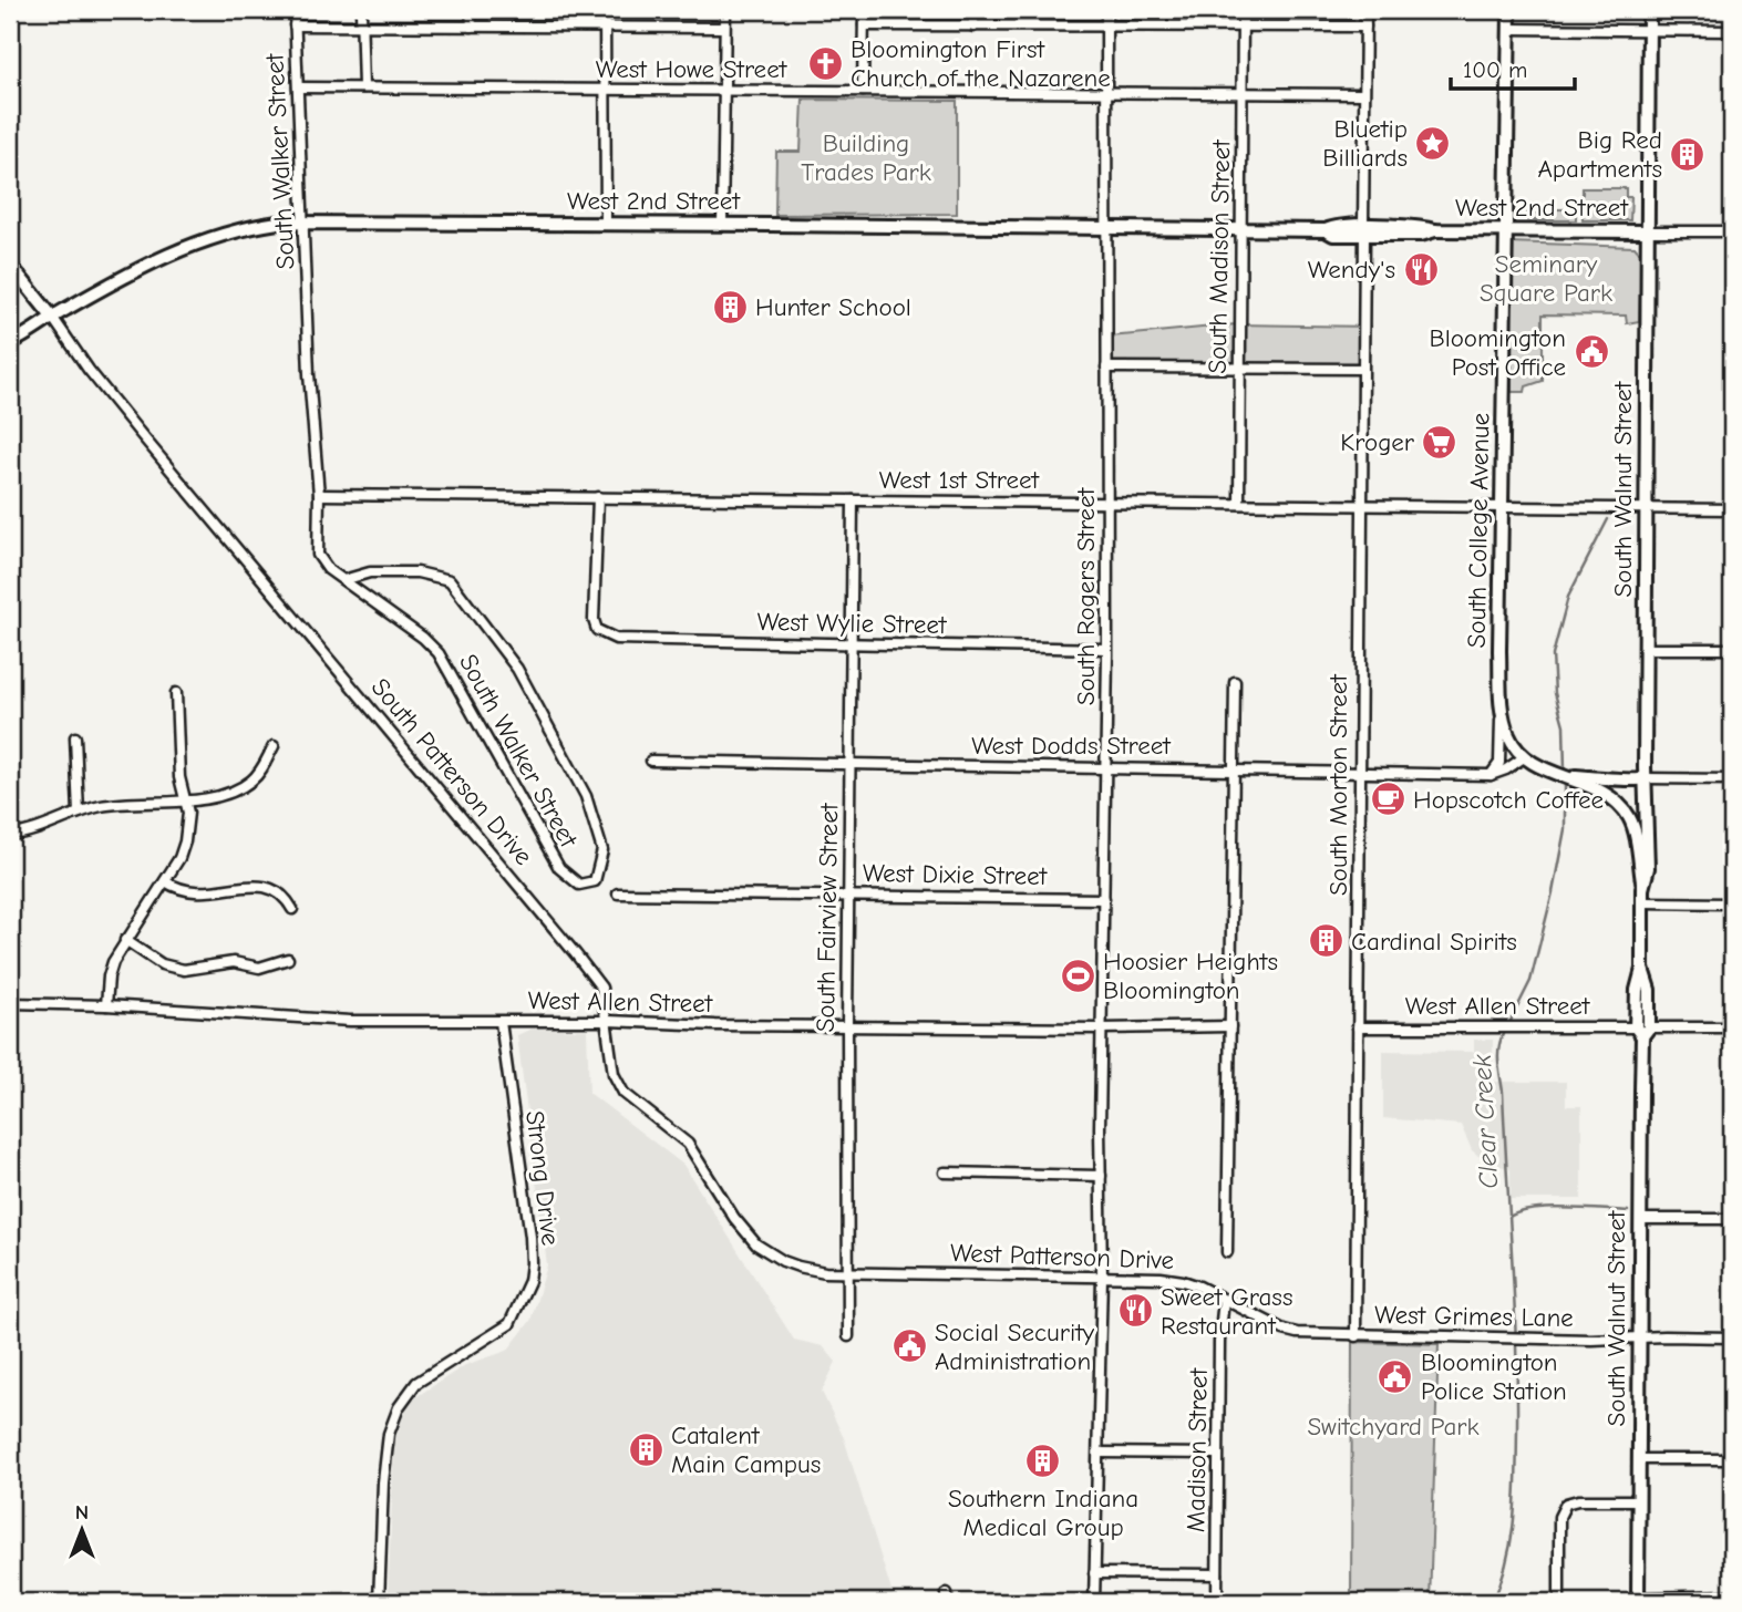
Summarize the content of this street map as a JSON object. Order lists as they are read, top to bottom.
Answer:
{
  "streets": {
    "main road": [
      "West 2nd Street",
      "South Walnut Street",
      "South College Avenue",
      "South Patterson Drive"
    ],
    "street": [
      "West Howe Street",
      "South Walker Street",
      "South Madison Street",
      "West 1st Street",
      "South Rogers Street",
      "West Wylie Street",
      "West Dodds Street",
      "South Morton Street",
      "West Dixie Street",
      "South Fairview Street",
      "West Allen Street",
      "Strong Drive",
      "West Patterson Drive",
      "West Grimes Lane",
      "Madison Street"
    ]
  },
  "crossings": [
    ["West Howe Street", "South Walker Street"],
    ["West Howe Street", "South Madison Street"],
    ["West Howe Street", "South Rogers Street"],
    ["West Howe Street", "South Morton Street"],
    ["South Walker Street", "West 2nd Street"],
    ["South Walker Street", "West 1st Street"],
    ["West 2nd Street", "South Madison Street"],
    ["West 2nd Street", "South Walnut Street"],
    ["West 2nd Street", "South College Avenue"],
    ["West 2nd Street", "South Rogers Street"],
    ["West 2nd Street", "South Patterson Drive"],
    ["West 2nd Street", "South Morton Street"],
    ["South Madison Street", "West 1st Street"],
    ["West 1st Street", "South Walnut Street"],
    ["West 1st Street", "South College Avenue"],
    ["West 1st Street", "South Rogers Street"],
    ["West 1st Street", "West Wylie Street"],
    ["West 1st Street", "South Morton Street"],
    ["West 1st Street", "South Fairview Street"],
    ["South Walnut Street", "West Allen Street"],
    ["South Walnut Street", "West Grimes Lane"],
    ["South College Avenue", "West Dodds Street"],
    ["South Rogers Street", "West Wylie Street"],
    ["South Rogers Street", "West Dodds Street"],
    ["South Rogers Street", "West Dixie Street"],
    ["South Rogers Street", "West Allen Street"],
    ["South Rogers Street", "West Patterson Drive"],
    ["West Wylie Street", "South Fairview Street"],
    ["West Dodds Street", "South Morton Street"],
    ["West Dodds Street", "South Fairview Street"],
    ["South Patterson Drive", "South Fairview Street"],
    ["South Patterson Drive", "West Allen Street"],
    ["South Patterson Drive", "West Patterson Drive"],
    ["South Morton Street", "West Allen Street"],
    ["South Morton Street", "West Patterson Drive"],
    ["South Morton Street", "West Grimes Lane"],
    ["West Dixie Street", "South Fairview Street"],
    ["South Fairview Street", "West Allen Street"],
    ["South Fairview Street", "West Patterson Drive"],
    ["West Allen Street", "Strong Drive"],
    ["West Patterson Drive", "West Grimes Lane"],
    ["West Patterson Drive", "Madison Street"]
  ],
  "water": ["Clear Creek"],
  "parks": ["Building Trades Park", "Seminary Square Park", "Switchyard Park"],
  "places": {
    "church": ["Bloomington First Church of the Nazarene"],
    "place": ["Bluetip Billiards"],
    "building": [
      "Big Red Apartments",
      "Hunter School",
      "Cardinal Spirits",
      "Catalent Main Campus",
      "Southern Indiana Medical Group"
    ],
    "restaurant": ["Wendy's", "Sweet Grass Restaurant"],
    "public building": ["Bloomington Post Office", "Social Security Administration", "Bloomington Police Station"],
    "supermarket": ["Kroger"],
    "cafe": ["Hopscotch Coffee"],
    "sports": ["Hoosier Heights Bloomington"]
  },
  "scale_bar": "100 m",
  "north": "top"
}
